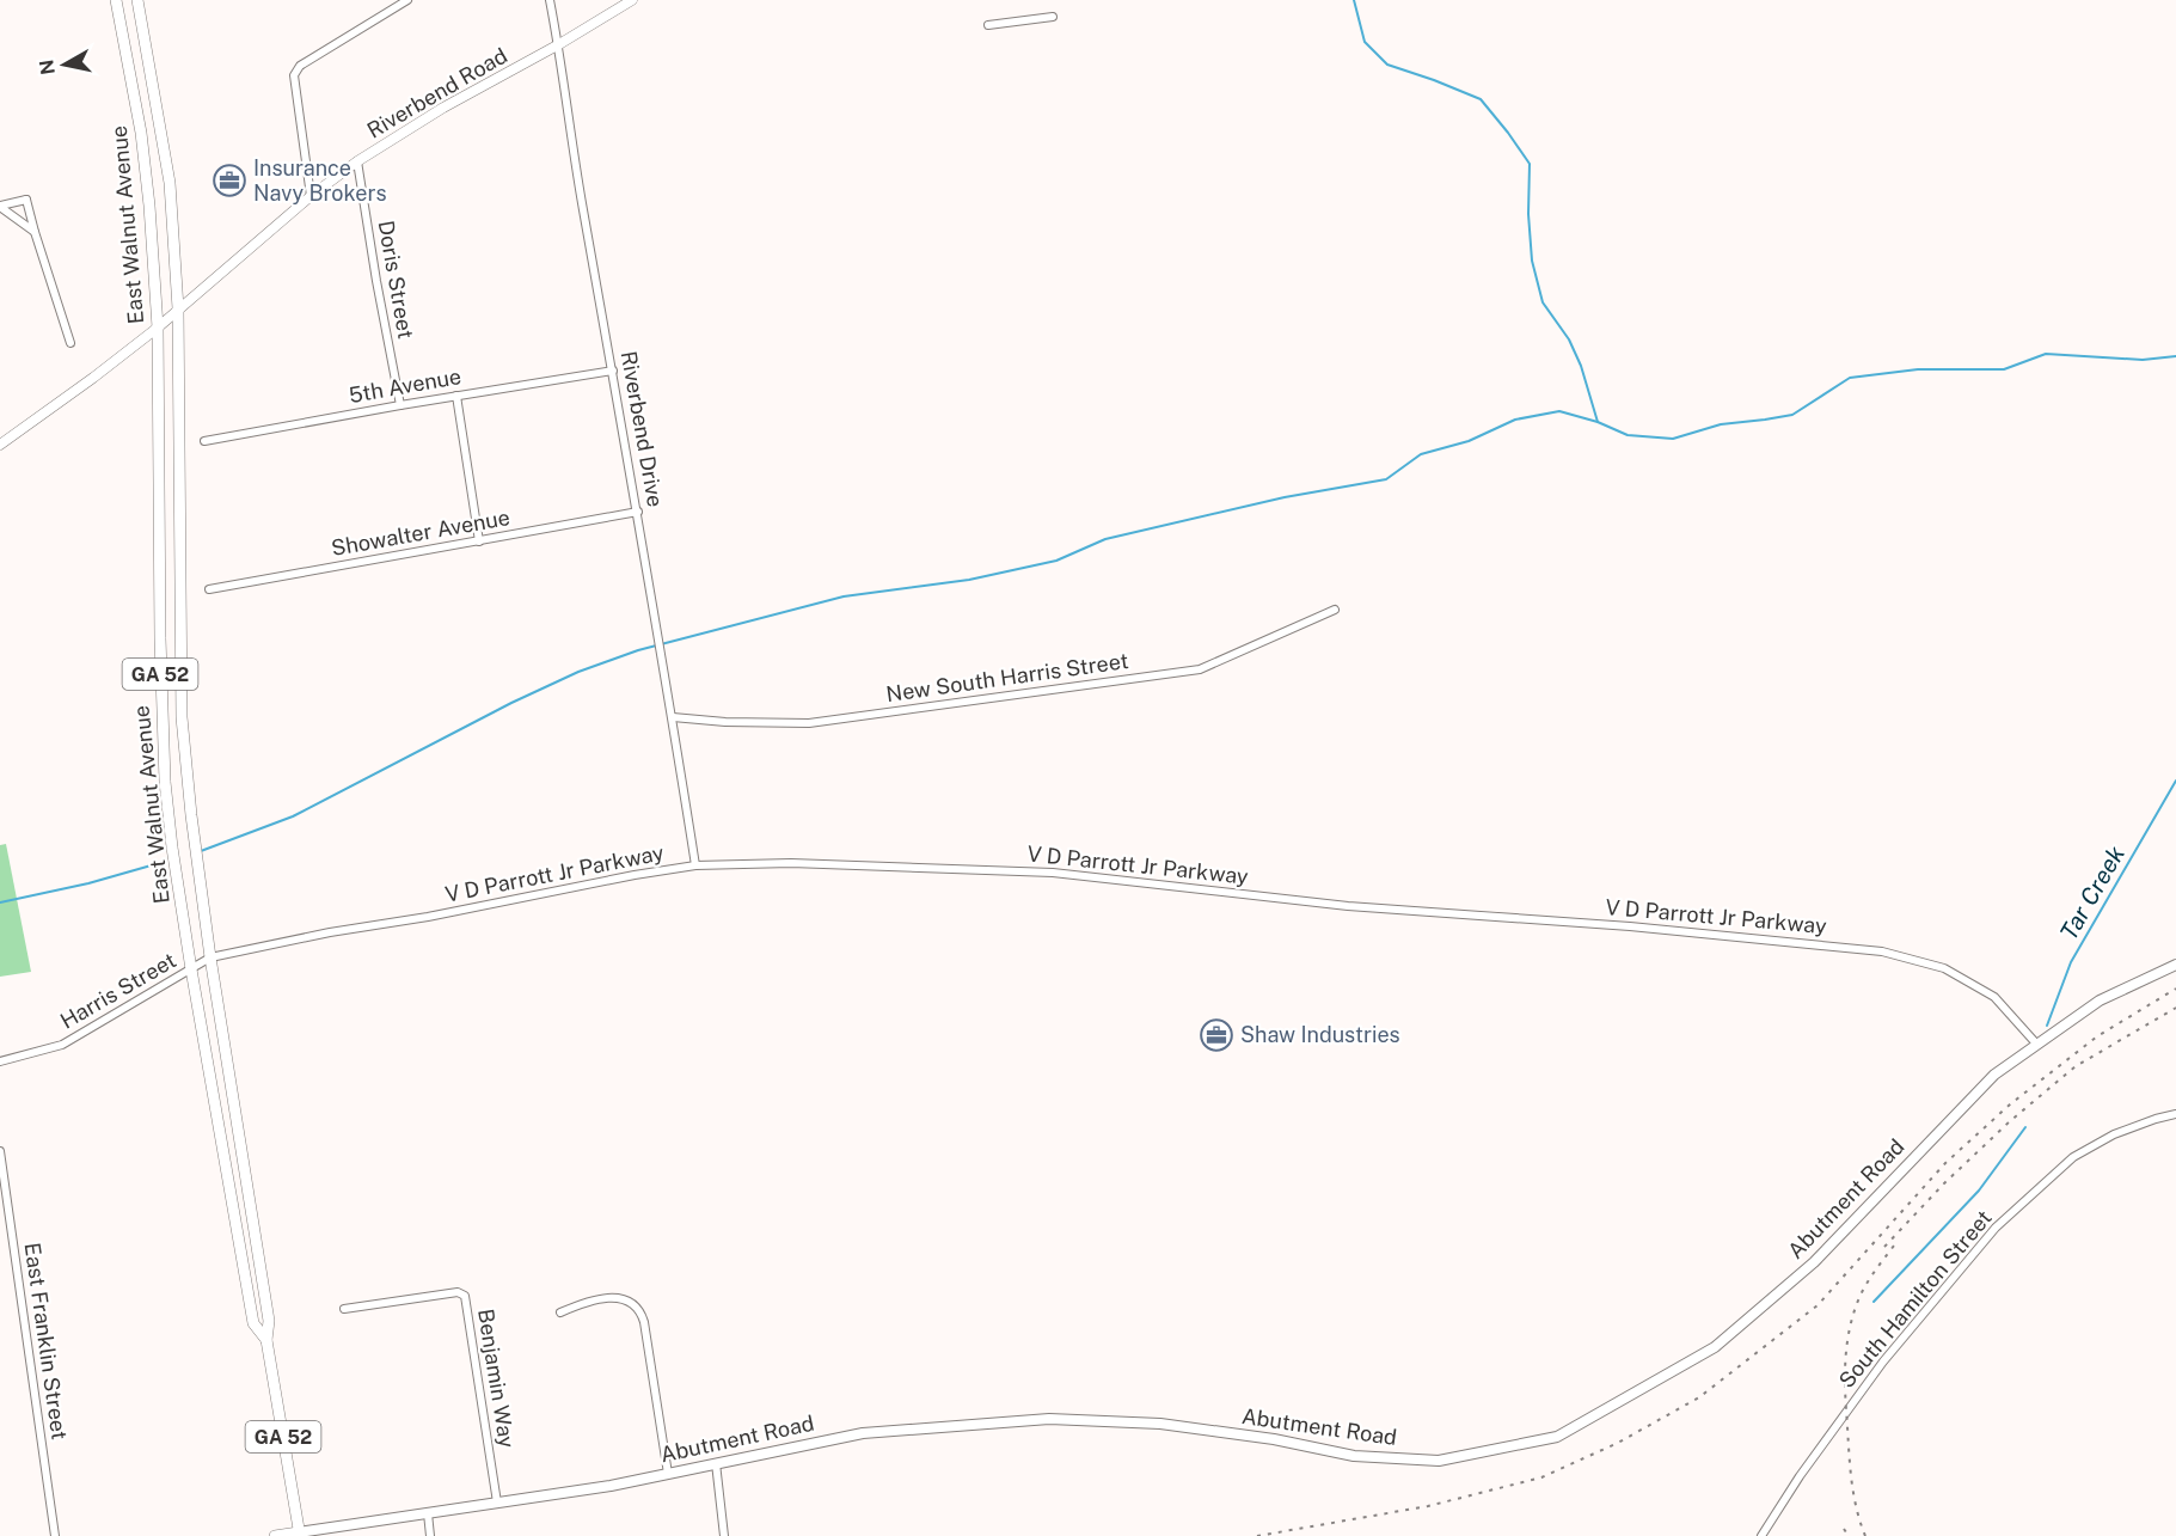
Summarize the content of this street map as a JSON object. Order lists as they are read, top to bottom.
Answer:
{
  "streets": {
    "main road": ["East Walnut Avenue", "GA 52", "Abutment Road"],
    "street": [
      "Riverbend Road",
      "Doris Street",
      "5th Avenue",
      "Riverbend Drive",
      "Showalter Avenue",
      "New South Harris Street",
      "V D Parrott Jr Parkway",
      "Harris Street",
      "South Hamilton Street",
      "East Franklin Street",
      "Benjamin Way"
    ]
  },
  "crossings": [
    ["Riverbend Road", "East Walnut Avenue"],
    ["Riverbend Road", "Doris Street"],
    ["Riverbend Road", "Riverbend Drive"],
    ["East Walnut Avenue", "V D Parrott Jr Parkway"],
    ["East Walnut Avenue", "Harris Street"],
    ["East Walnut Avenue", "Abutment Road"],
    ["Doris Street", "5th Avenue"],
    ["5th Avenue", "Riverbend Drive"],
    ["Riverbend Drive", "Showalter Avenue"],
    ["Riverbend Drive", "New South Harris Street"],
    ["Riverbend Drive", "V D Parrott Jr Parkway"],
    ["V D Parrott Jr Parkway", "Harris Street"],
    ["V D Parrott Jr Parkway", "Abutment Road"],
    ["Abutment Road", "Benjamin Way"]
  ],
  "water": ["Tar Creek"],
  "places": {
    "office": ["Insurance Navy Brokers", "Shaw Industries"]
  },
  "north": "left"
}
